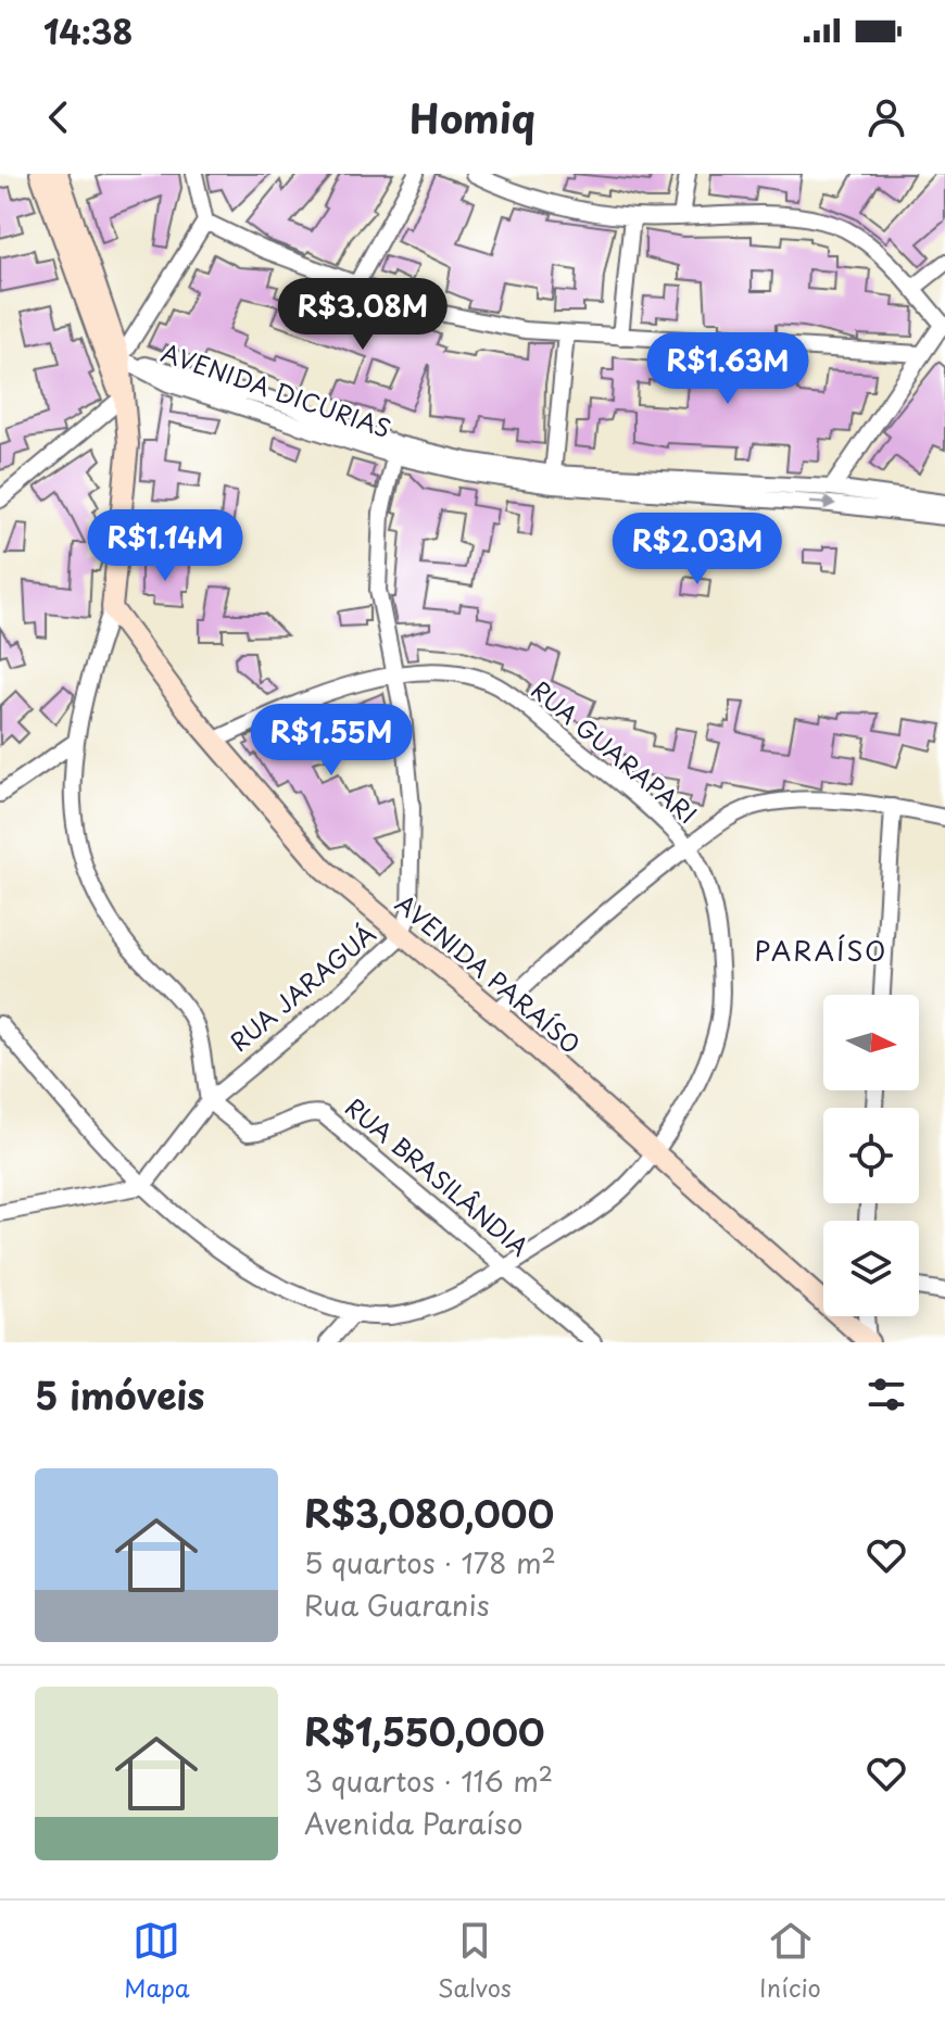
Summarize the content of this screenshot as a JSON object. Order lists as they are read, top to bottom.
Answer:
{
  "streets": {
    "main road": ["AVENIDA PARAÍSO"],
    "street": [
      "AVENIDA DICURIAS",
      "RUA GUARAPARI",
      "RUA JARAGUÁ",
      "RUA BRASILÂNDIA"
    ]
  },
  "crossings": [
    ["AVENIDA DICURIAS", "RUA JARAGUÁ"],
    ["RUA GUARAPARI", "AVENIDA PARAÍSO"],
    ["RUA GUARAPARI", "RUA JARAGUÁ"],
    ["RUA GUARAPARI", "RUA BRASILÂNDIA"],
    ["AVENIDA PARAÍSO", "RUA JARAGUÁ"],
    ["RUA JARAGUÁ", "RUA BRASILÂNDIA"]
  ],
  "districts": ["PARAÍSO"],
  "north": "right",
  "page": {
    "status": "14:38",
    "header": "Homiq",
    "price": [
      "R$3.08M",
      "R$1.63M",
      "R$1.14M",
      "R$2.03M",
      "R$1.55M"
    ],
    "heading": "5 imóveis",
    "list": [
      {
        "name": "R$3,080,000",
        "note": "5 quartos · 178 m² · Rua Guaranis"
      },
      {
        "name": "R$1,550,000",
        "note": "3 quartos · 116 m² · Avenida Paraíso"
      }
    ],
    "tabs": ["Mapa", "Salvos", "Início"]
  }
}
